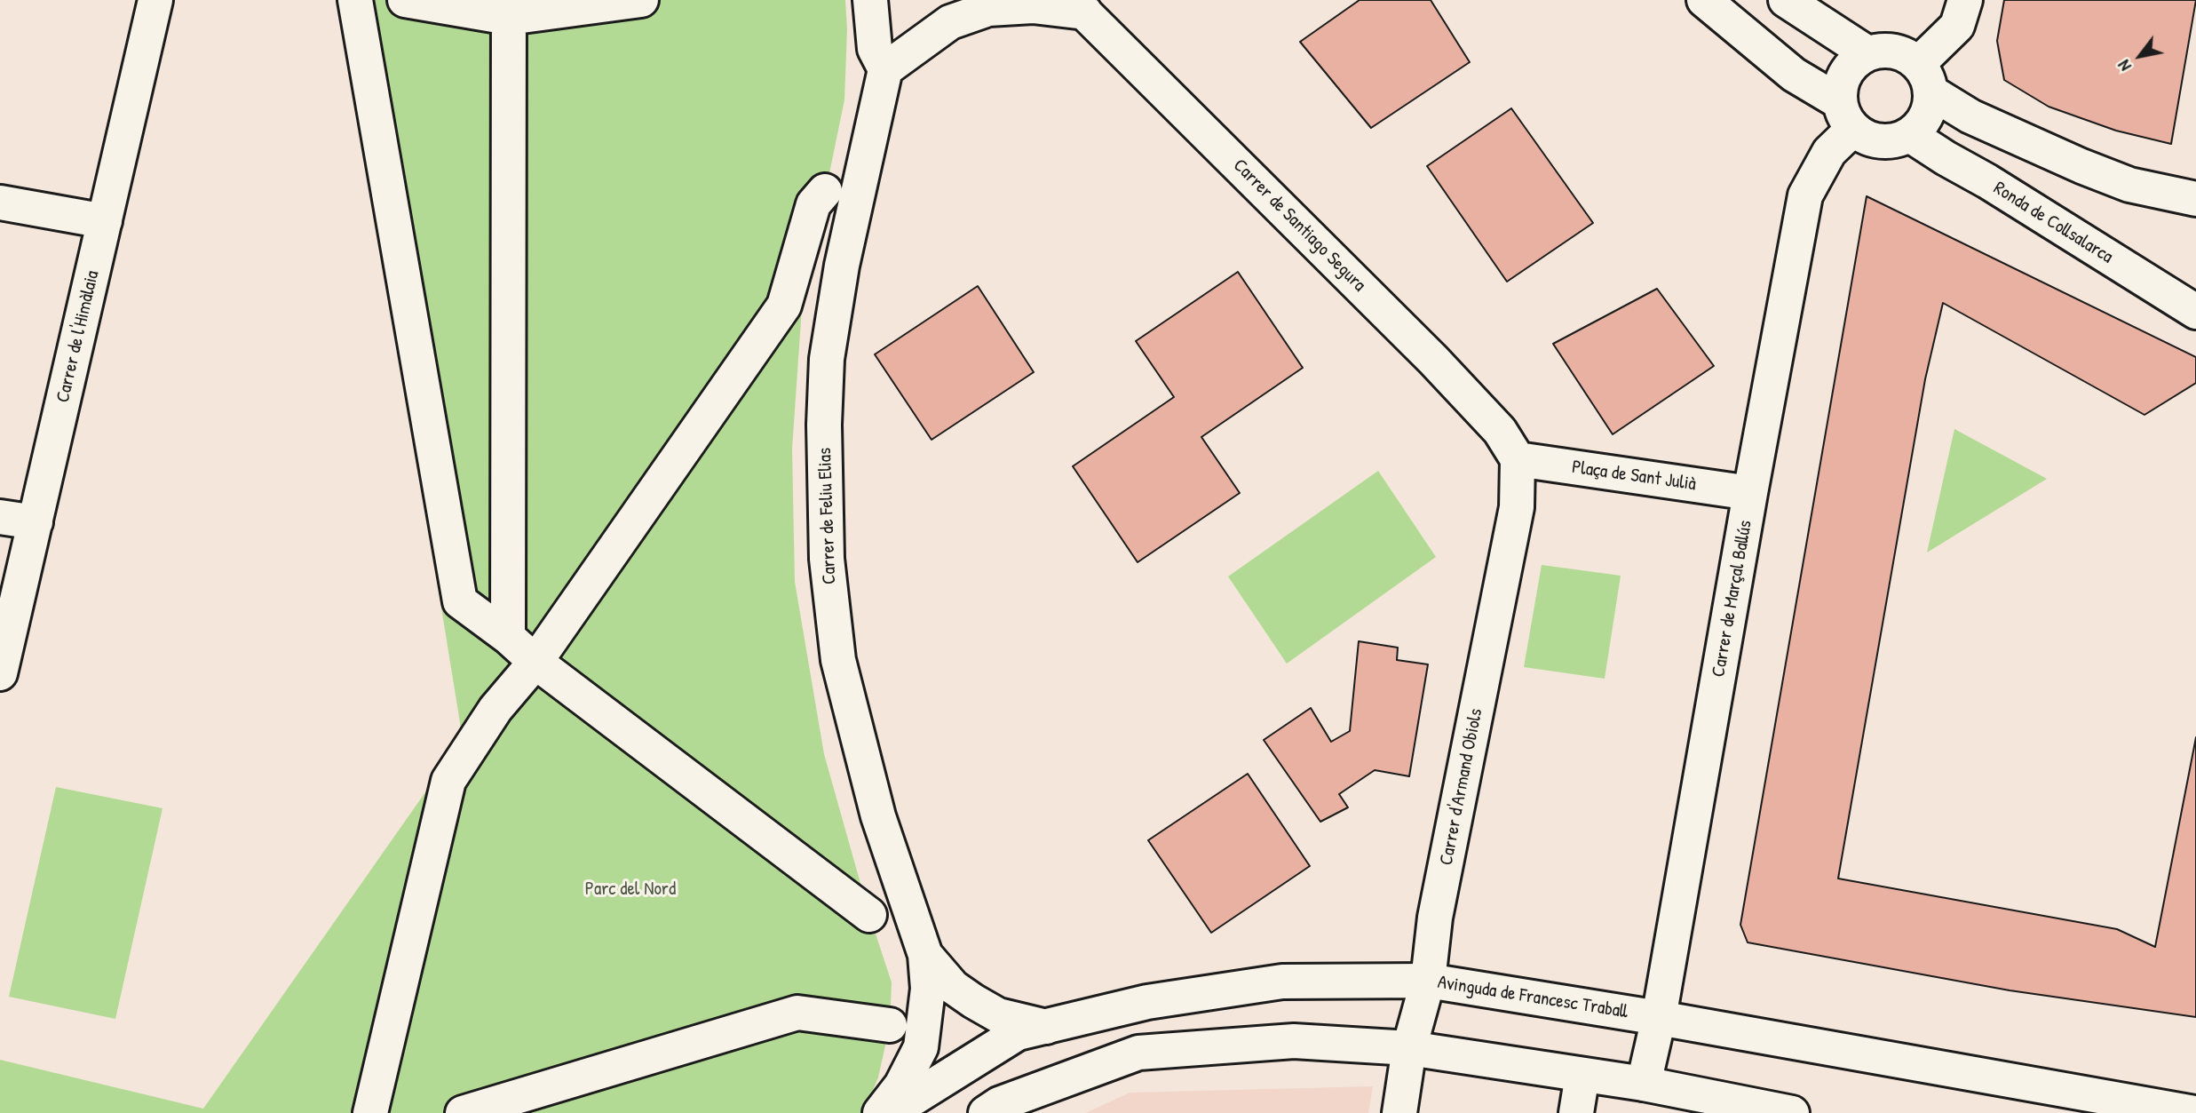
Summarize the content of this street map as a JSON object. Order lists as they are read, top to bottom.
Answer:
{
  "streets": {
    "street": [
      "Ronda de Collsalarca",
      "Carrer de Santiago Segura",
      "Carrer de l'Himàlaia",
      "Plaça de Sant Julià",
      "Carrer de Feliu Elias",
      "Carrer de Marçal Ballús",
      "Carrer d'Armand Obiols",
      "Avinguda de Francesc Traball"
    ]
  },
  "crossings": [
    ["Ronda de Collsalarca", "Carrer de Marçal Ballús"],
    ["Carrer de Santiago Segura", "Plaça de Sant Julià"],
    ["Carrer de Santiago Segura", "Carrer d'Armand Obiols"],
    ["Plaça de Sant Julià", "Carrer de Marçal Ballús"],
    ["Plaça de Sant Julià", "Carrer d'Armand Obiols"],
    ["Carrer de Feliu Elias", "Avinguda de Francesc Traball"],
    ["Carrer de Marçal Ballús", "Avinguda de Francesc Traball"],
    ["Carrer d'Armand Obiols", "Avinguda de Francesc Traball"]
  ],
  "parks": ["Parc del Nord"],
  "north": "bottom left"
}
